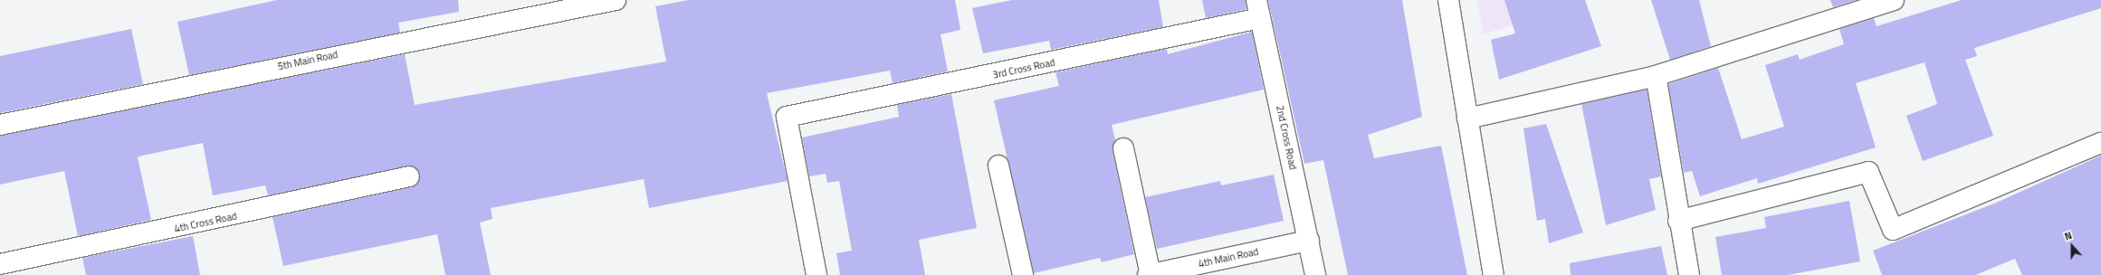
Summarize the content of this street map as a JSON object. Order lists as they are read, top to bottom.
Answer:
{
  "streets": {
    "street": [
      "5th Main Road",
      "3rd Cross Road",
      "2nd Cross Road",
      "4th Cross Road",
      "4th Main Road"
    ]
  },
  "crossings": [
    ["3rd Cross Road", "2nd Cross Road"],
    ["2nd Cross Road", "4th Main Road"]
  ],
  "north": "top"
}
